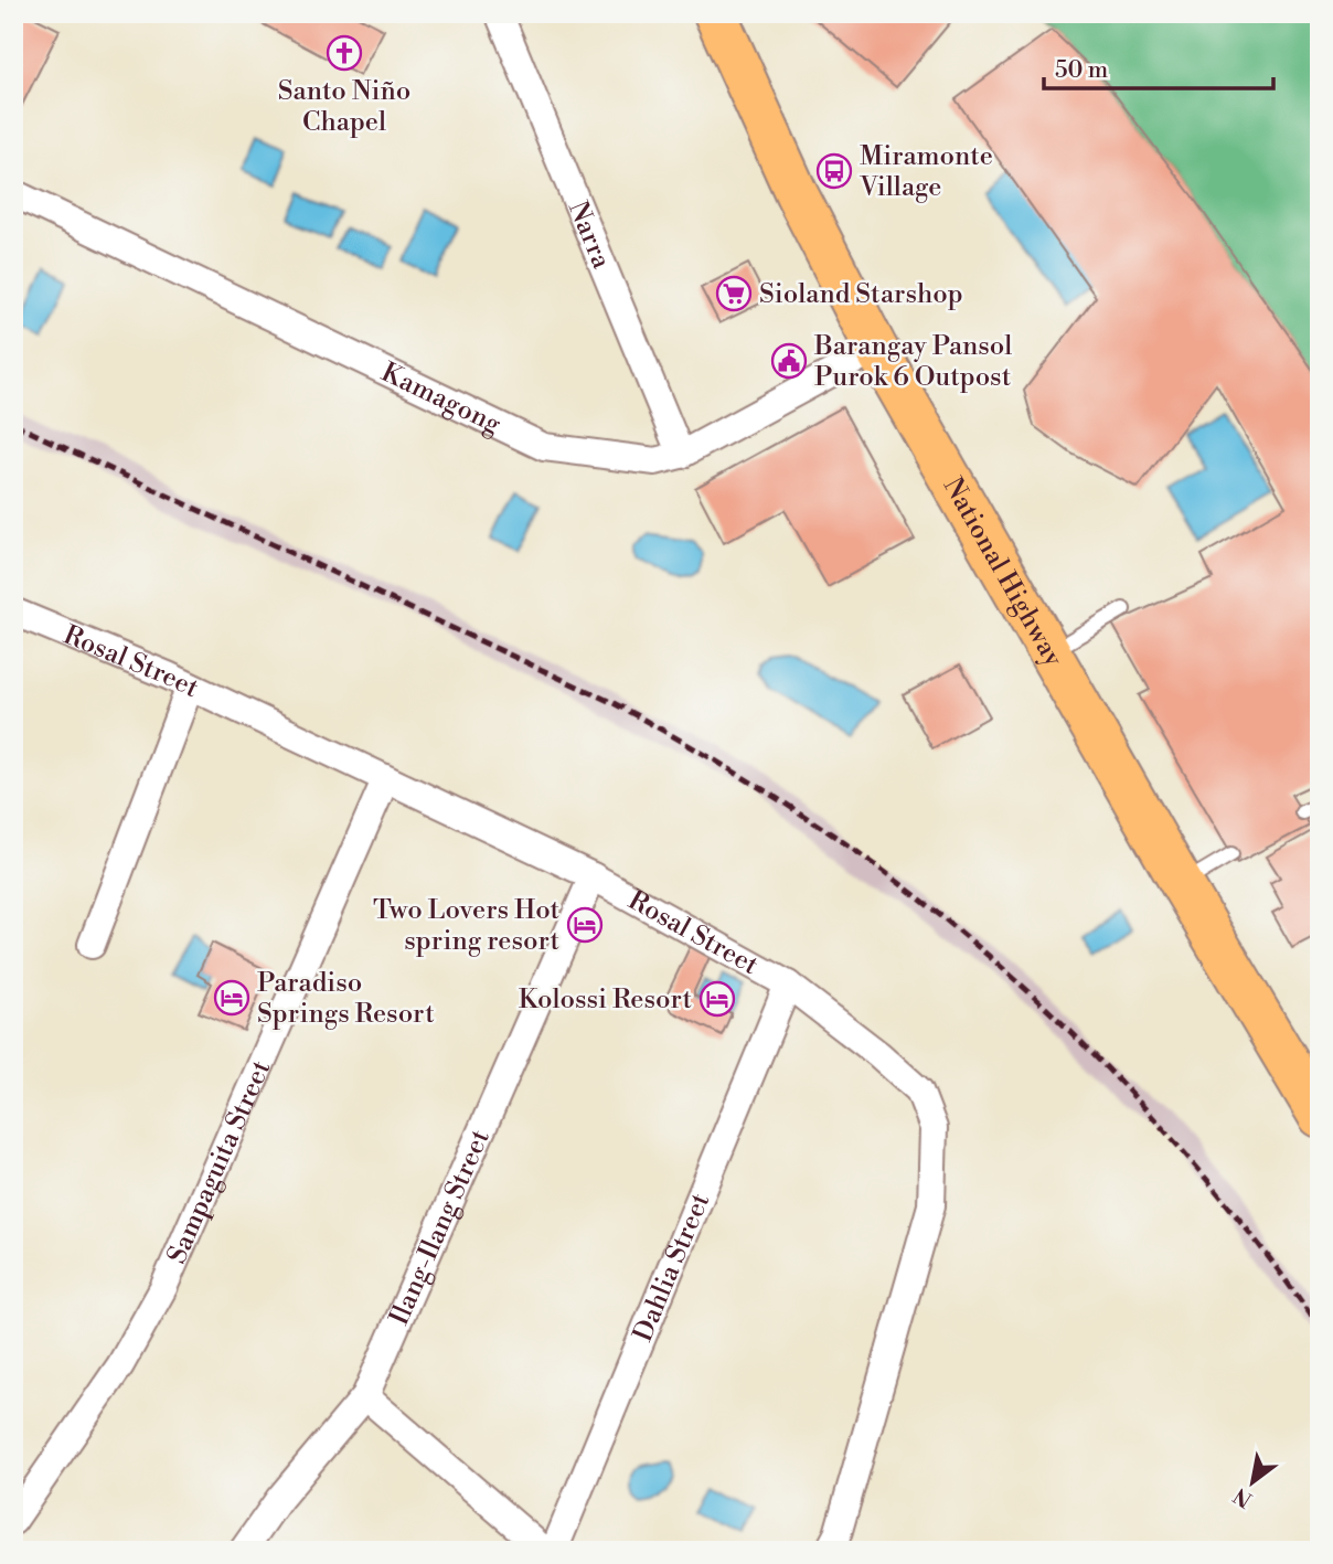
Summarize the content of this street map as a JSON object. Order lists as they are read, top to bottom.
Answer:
{
  "streets": {
    "main road": ["National Highway"],
    "street": [
      "Narra",
      "Kamagong",
      "Rosal Street",
      "Sampaguita Street",
      "Ilang-Ilang Street",
      "Dahlia Street"
    ]
  },
  "crossings": [
    ["Narra", "Kamagong"],
    ["Kamagong", "National Highway"],
    ["Rosal Street", "Sampaguita Street"],
    ["Rosal Street", "Ilang-Ilang Street"],
    ["Rosal Street", "Dahlia Street"]
  ],
  "places": {
    "church": ["Santo Niño Chapel"],
    "bus stop": ["Miramonte Village"],
    "supermarket": ["Sioland Starshop"],
    "public building": ["Barangay Pansol Purok 6 Outpost"],
    "hotel": ["Two Lovers Hot spring resort", "Paradiso Springs Resort", "Kolossi Resort"]
  },
  "scale_bar": "50 m",
  "north": "bottom left"
}
